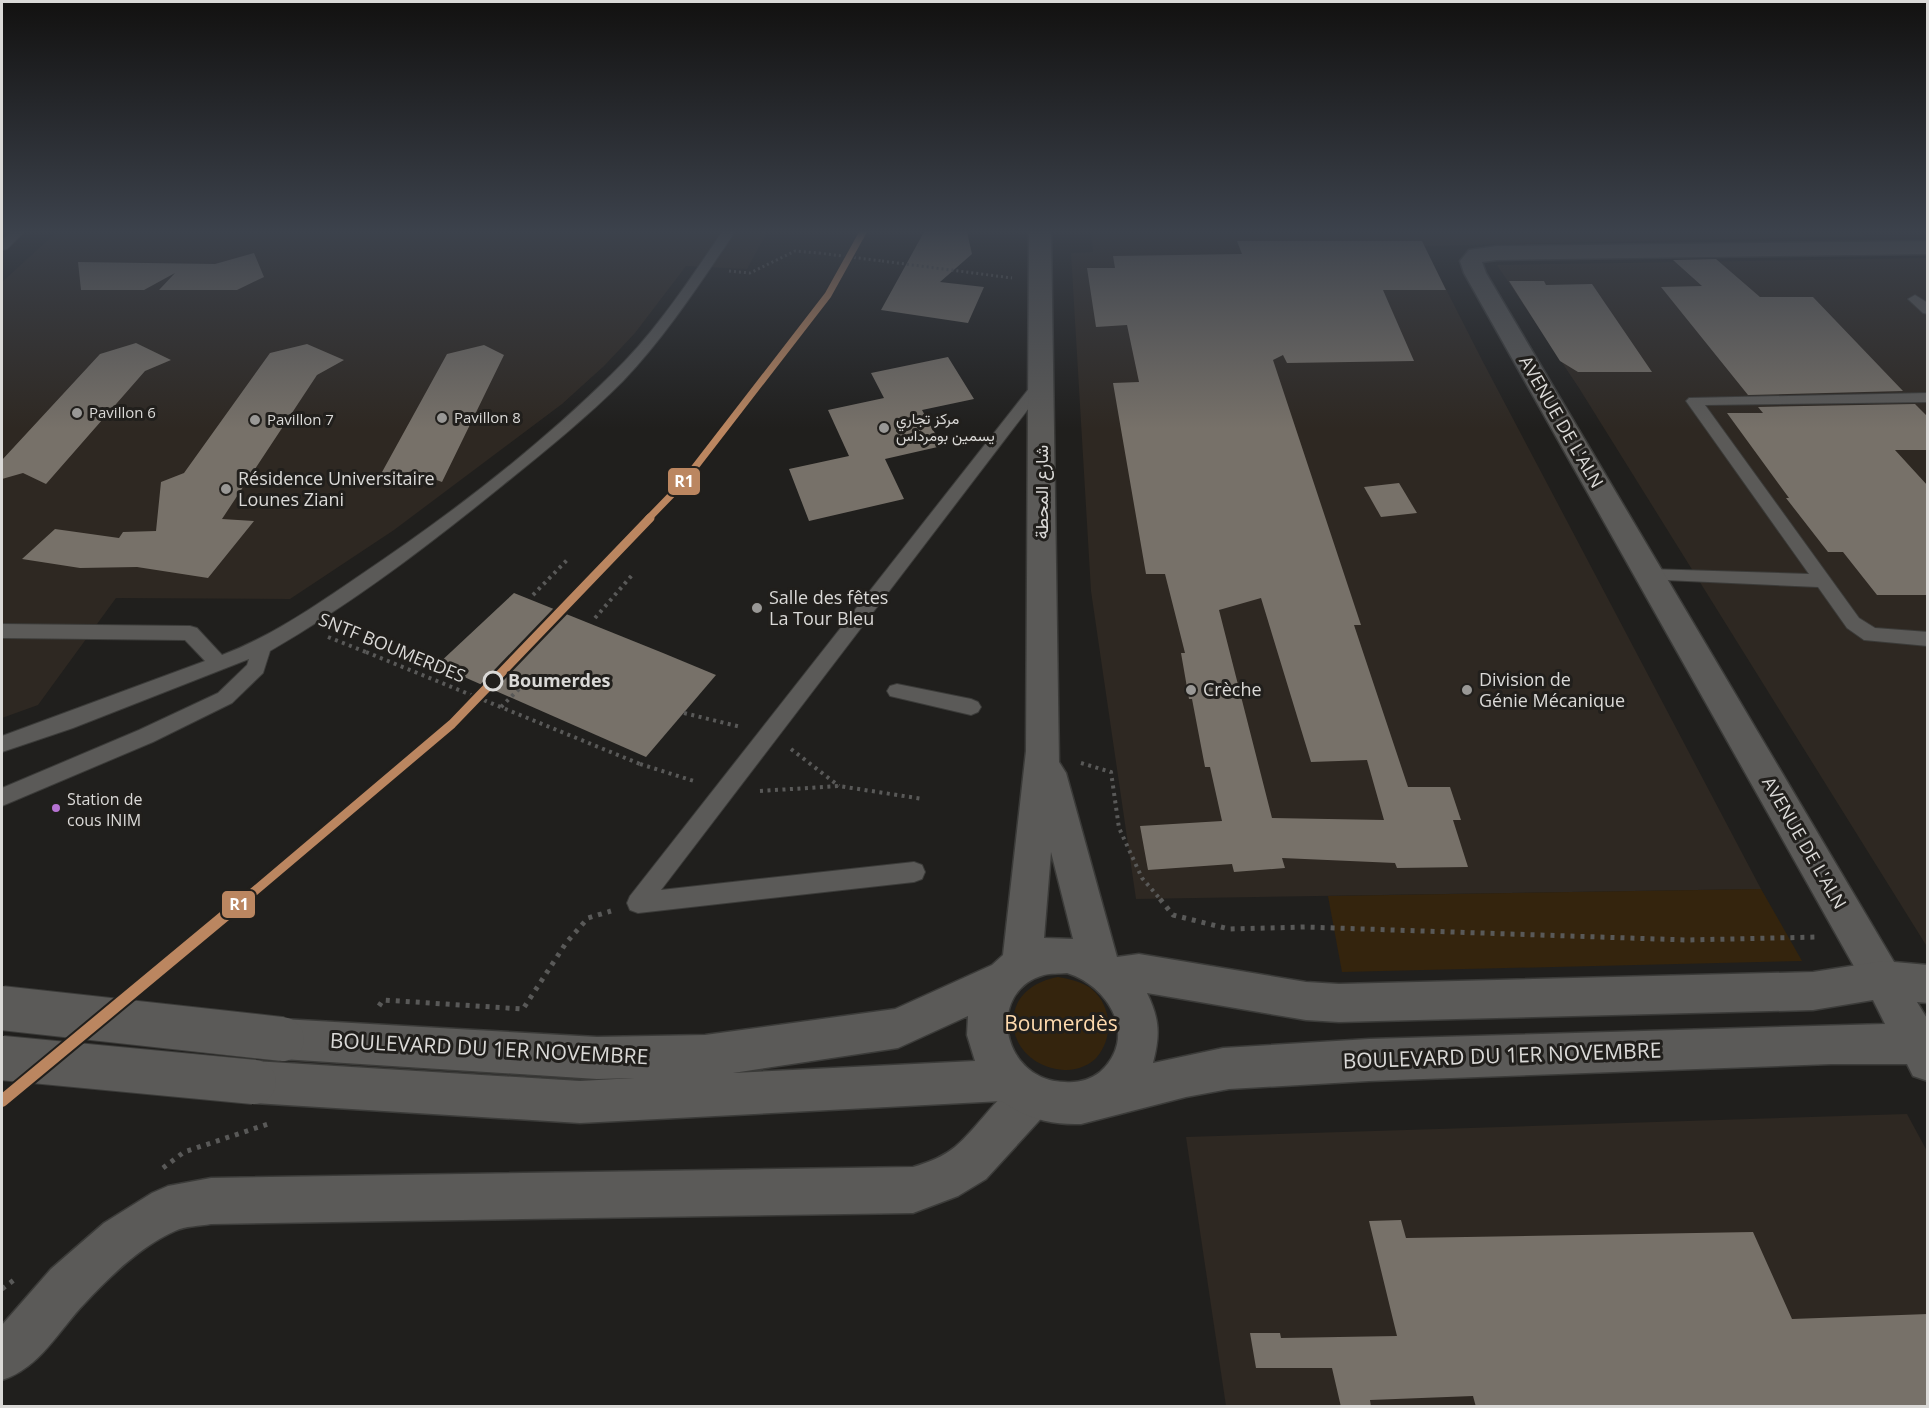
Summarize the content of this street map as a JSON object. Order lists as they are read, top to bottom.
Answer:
{
  "streets": {
    "main road": ["AVENUE DE L'ALN", "شارع المحطة", "BOULEVARD DU 1ER NOVEMBRE"],
    "path": ["SNTF BOUMERDES"]
  },
  "crossings": [
    ["AVENUE DE L'ALN", "BOULEVARD DU 1ER NOVEMBRE"]
  ],
  "parks": ["Boumerdès"],
  "places": [
    "Pavillon 6",
    "Pavillon 8",
    "Pavillon 7",
    "مركز تجاري يسمين بومرداس",
    "Résidence Universitaire Lounes Ziani",
    "Salle des fêtes La Tour Bleu",
    "Boumerdes",
    "Crèche",
    "Division de Génie Mécanique",
    "Station de cous INIM"
  ],
  "lines": ["transit line R1"]
}
